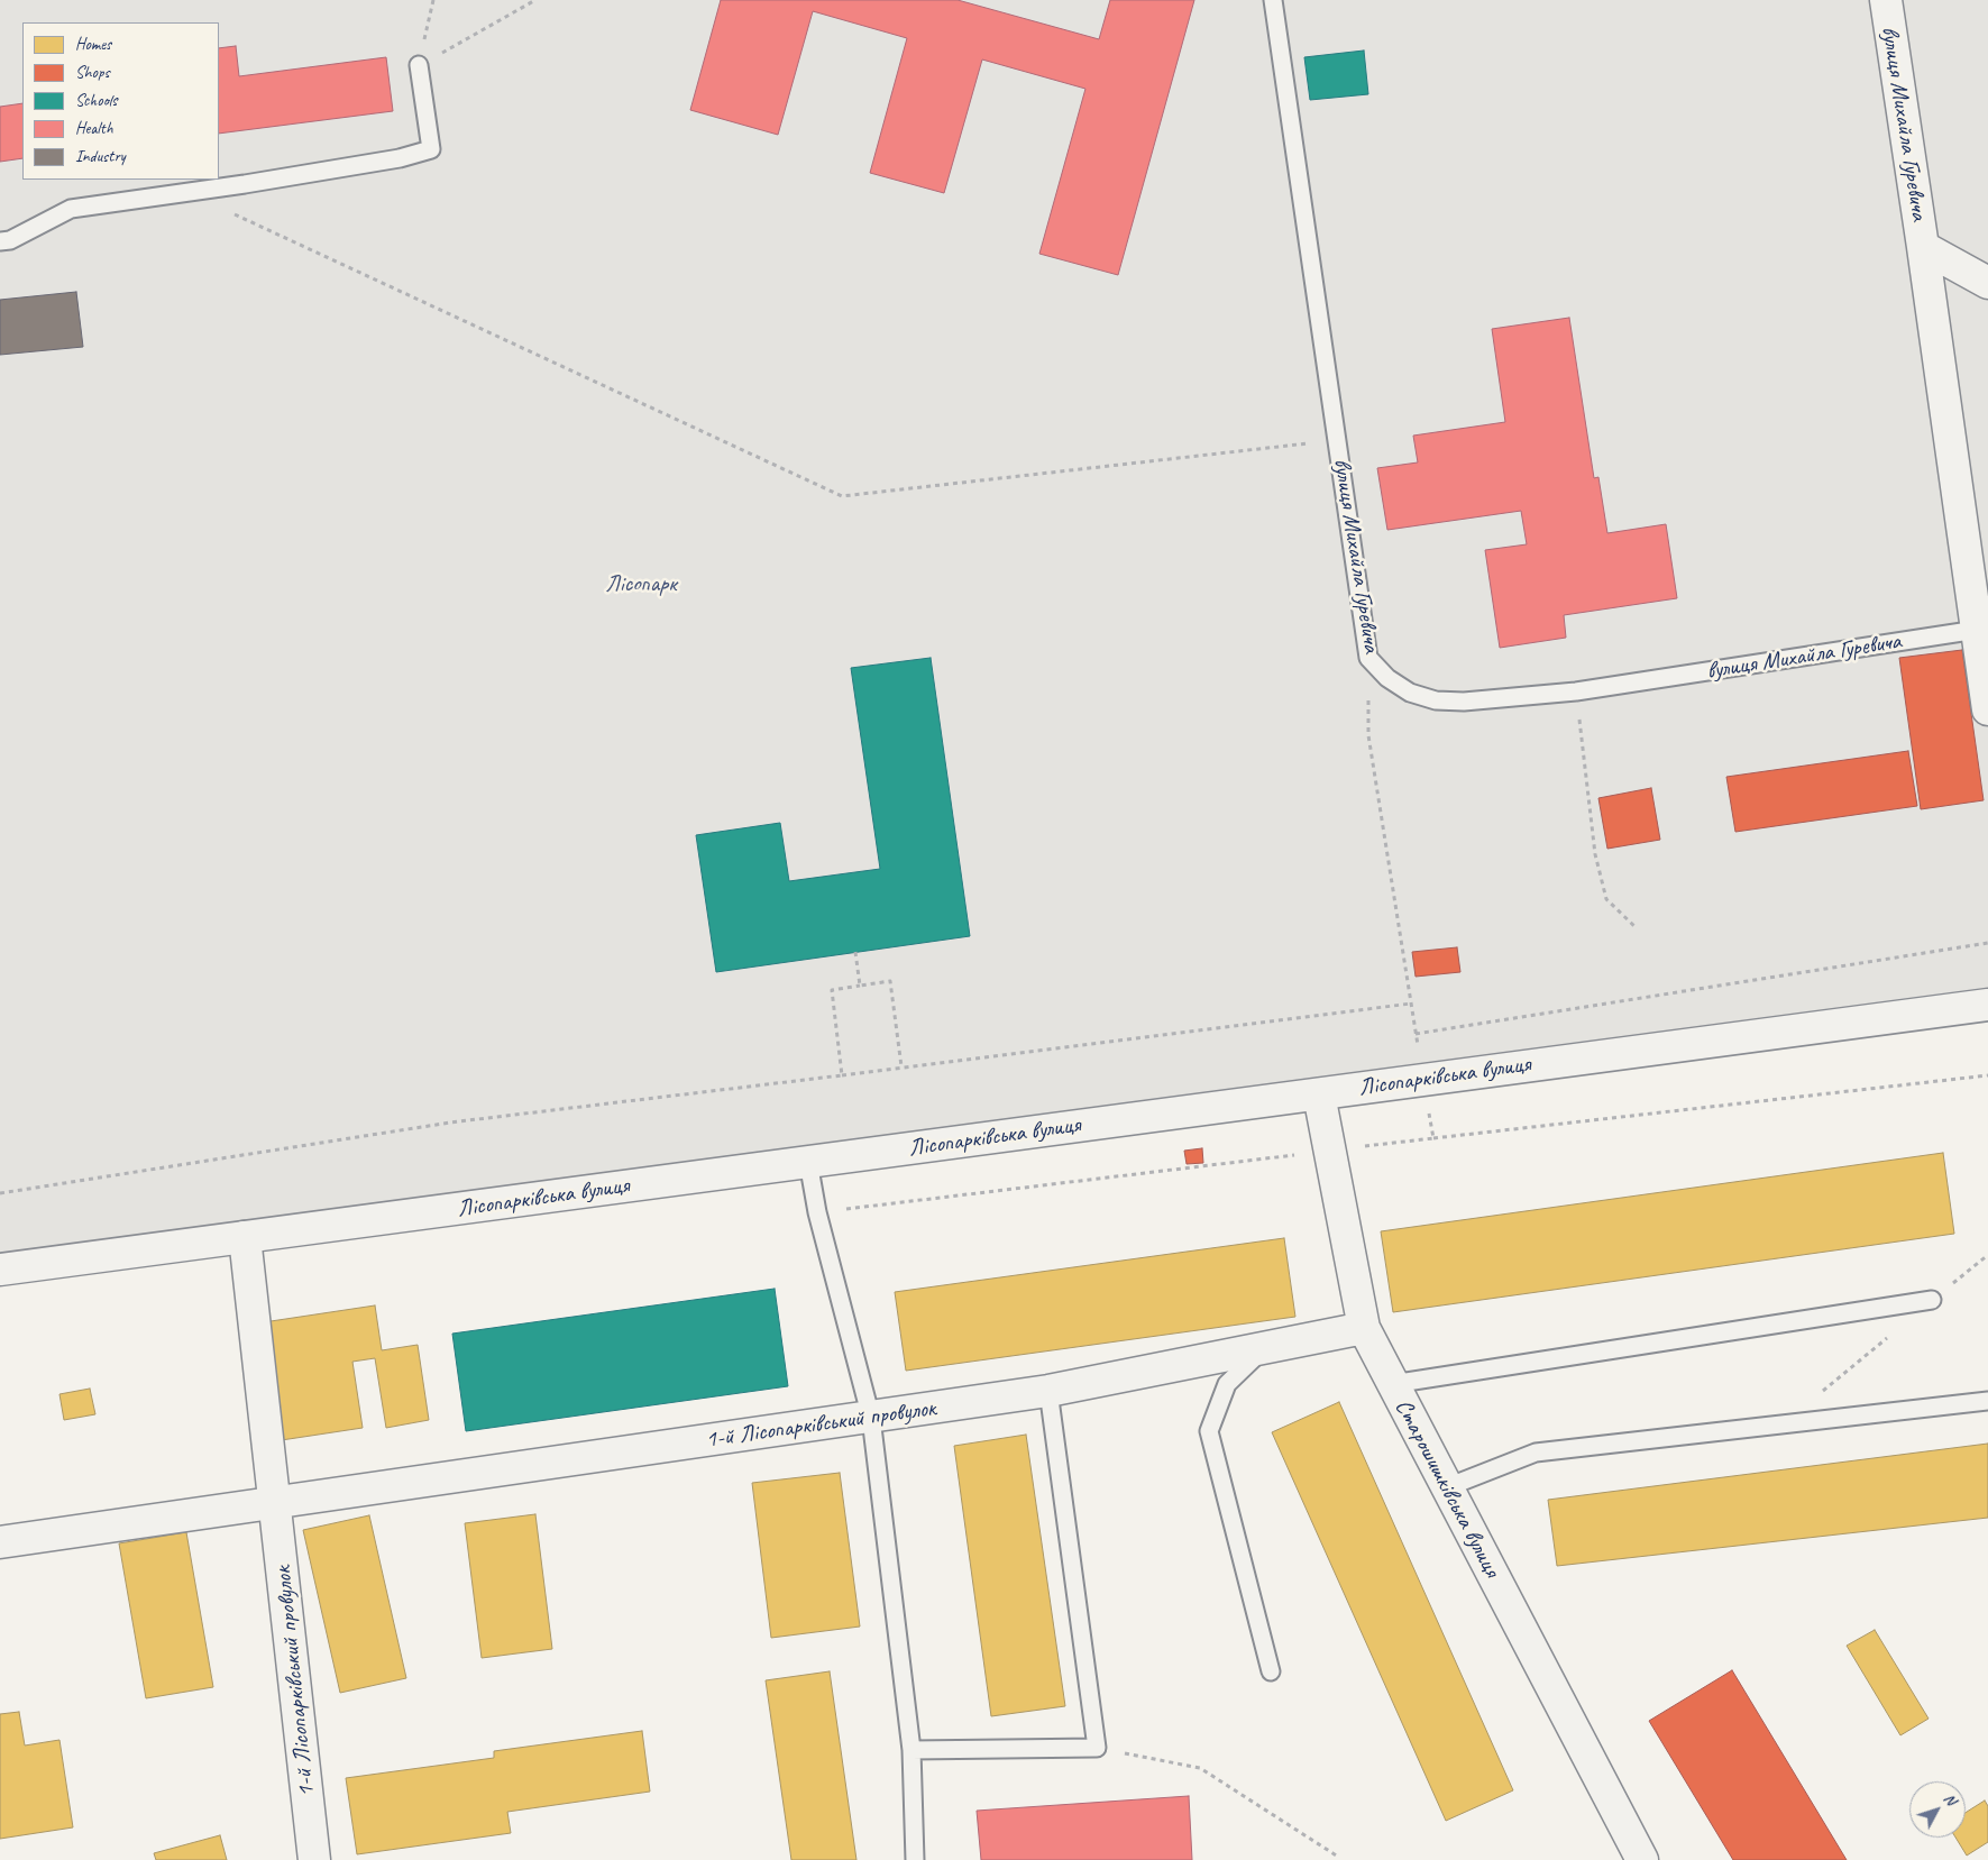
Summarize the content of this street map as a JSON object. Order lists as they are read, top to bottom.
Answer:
{
  "streets": {
    "street": [
      "вулиця Михайла Гуревича",
      "Лісопарківська вулиця",
      "1-й Лісопарківський провулок",
      "Старошишківська вулиця"
    ]
  },
  "crossings": [
    ["Лісопарківська вулиця", "1-й Лісопарківський провулок"],
    ["Лісопарківська вулиця", "Старошишківська вулиця"],
    ["1-й Лісопарківський провулок", "Старошишківська вулиця"]
  ],
  "parks": ["Лісопарк"],
  "legend": [
    "Homes",
    "Shops",
    "Schools",
    "Health",
    "Industry"
  ],
  "north": "top right"
}
